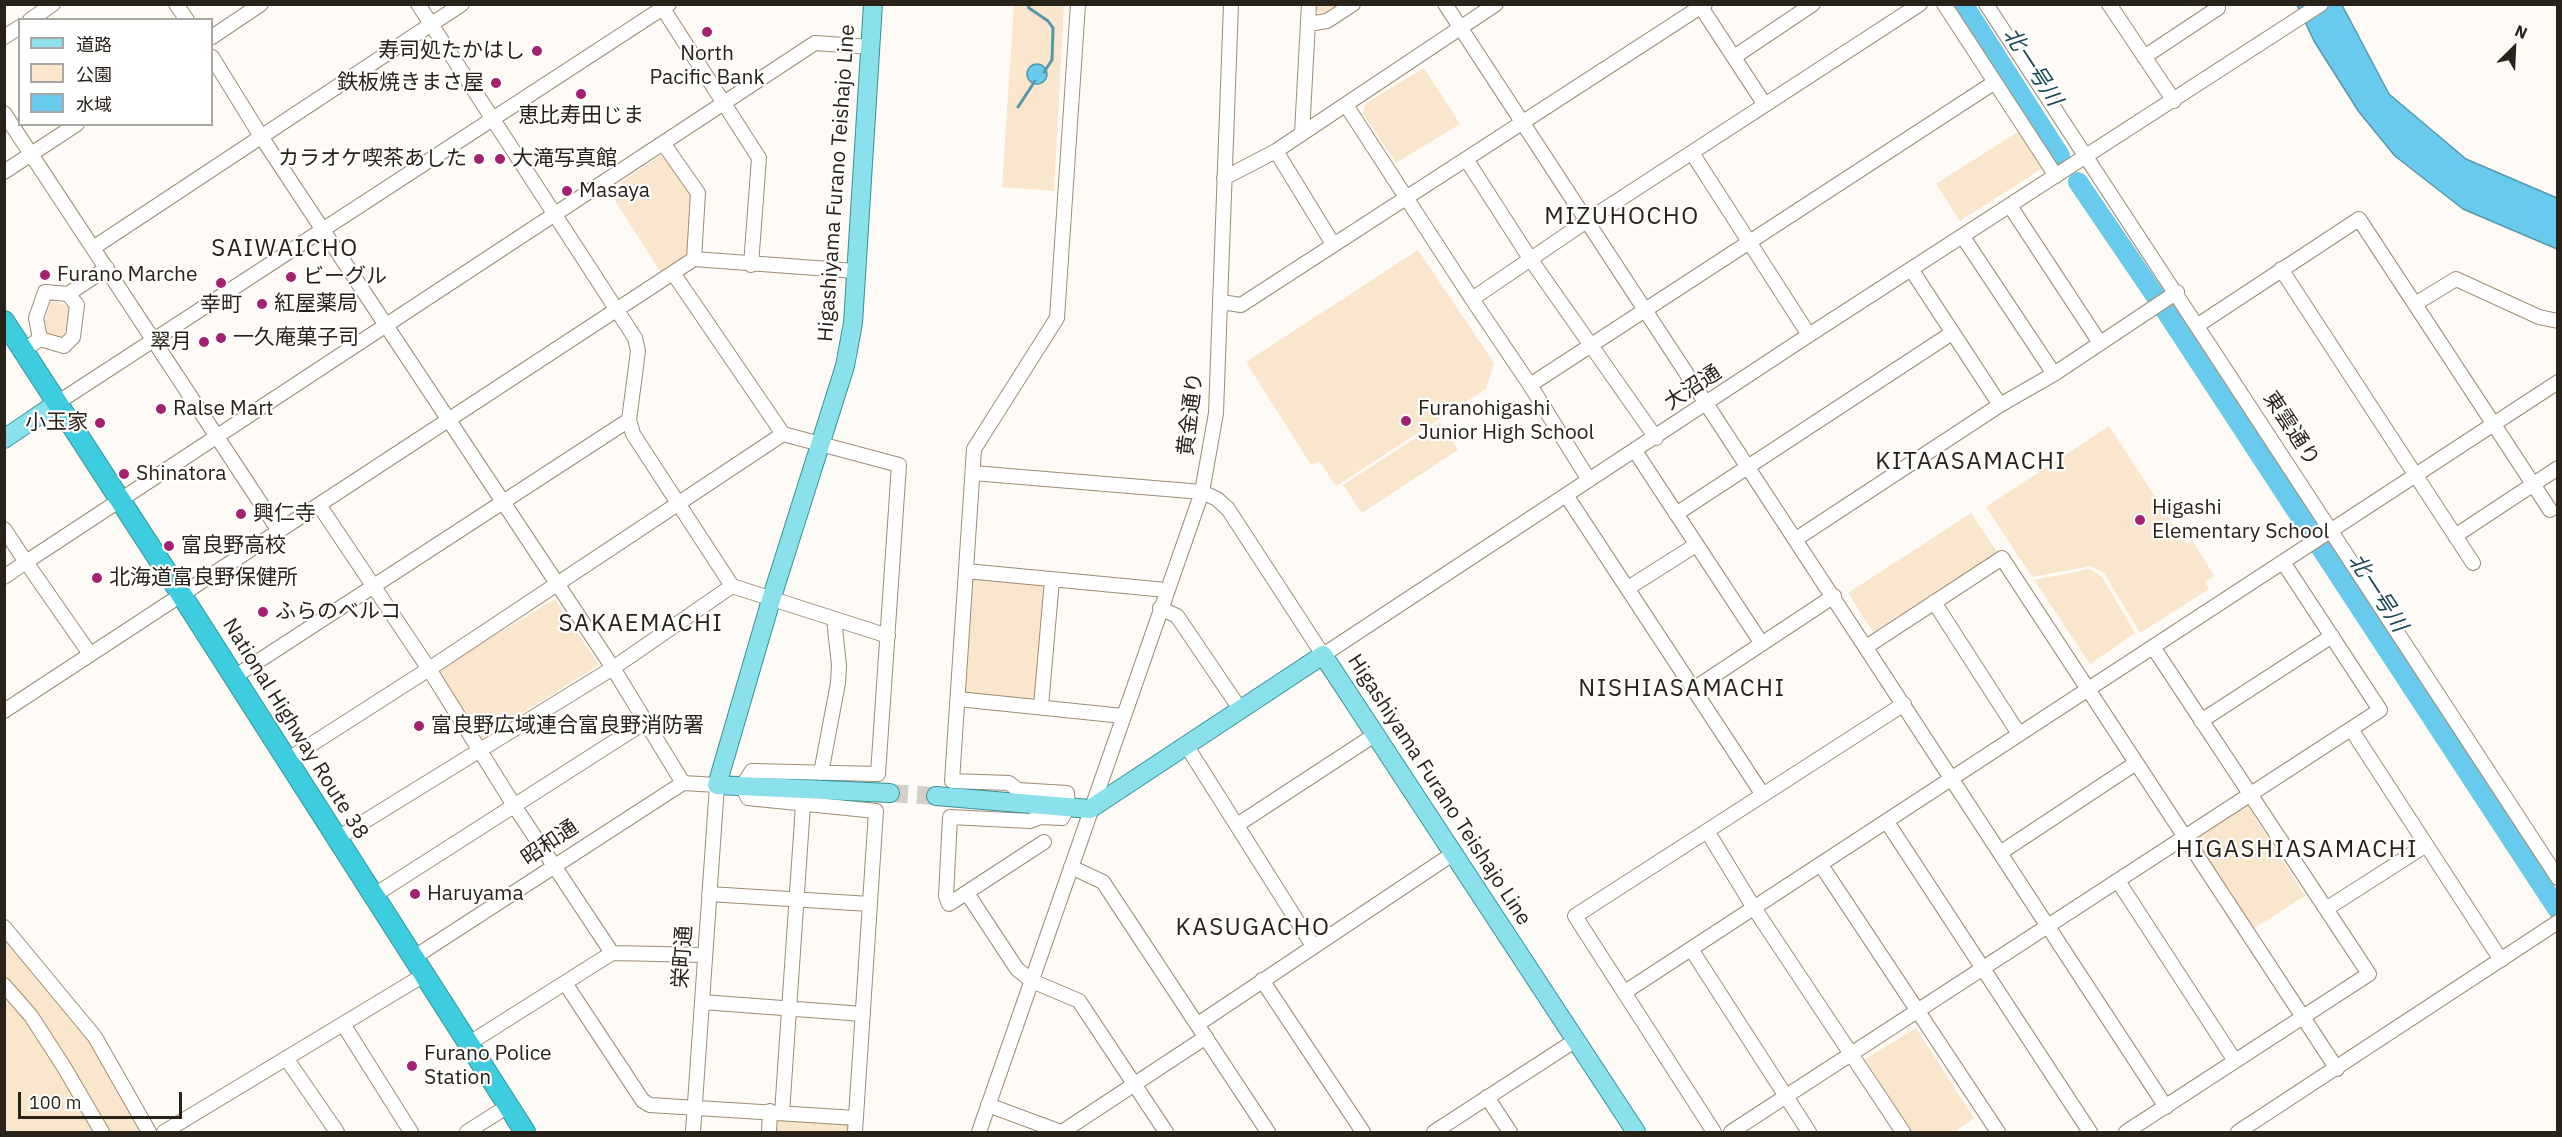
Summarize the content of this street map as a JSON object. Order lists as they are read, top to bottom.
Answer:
{
  "streets": {
    "highway": ["National Highway Route 38"],
    "main road": ["Higashiyama Furano Teishajo Line"],
    "street": [
      "大沼通",
      "黄金通り",
      "東雲通り",
      "昭和通",
      "栄町通"
    ]
  },
  "crossings": [
    ["Higashiyama Furano Teishajo Line", "大沼通"],
    ["Higashiyama Furano Teishajo Line", "黄金通り"],
    ["Higashiyama Furano Teishajo Line", "栄町通"],
    ["大沼通", "東雲通り"],
    ["National Highway Route 38", "昭和通"]
  ],
  "districts": [
    "MIZUHOCHO",
    "SAIWAICHO",
    "KITAASAMACHI",
    "SAKAEMACHI",
    "NISHIASAMACHI",
    "HIGASHIASAMACHI",
    "KASUGACHO"
  ],
  "water": ["北一号川"],
  "places": [
    "North Pacific Bank",
    "寿司処たかはし",
    "鉄板焼きまさ屋",
    "恵比寿田じま",
    "カラオケ喫茶あした",
    "大滝写真館",
    "Masaya",
    "Furano Marche",
    "ビーグル",
    "幸町",
    "紅屋薬局",
    "一久庵菓子司",
    "翠月",
    "Ralse Mart",
    "Furanohigashi Junior High School",
    "小玉家",
    "Shinatora",
    "興仁寺",
    "Higashi Elementary School",
    "富良野高校",
    "北海道富良野保健所",
    "ふらのベルコ",
    "富良野広域連合富良野消防署",
    "Haruyama",
    "Furano Police Station"
  ],
  "legend": ["道路", "公園", "水域"],
  "scale_bar": "100 m",
  "north": "top right"
}
